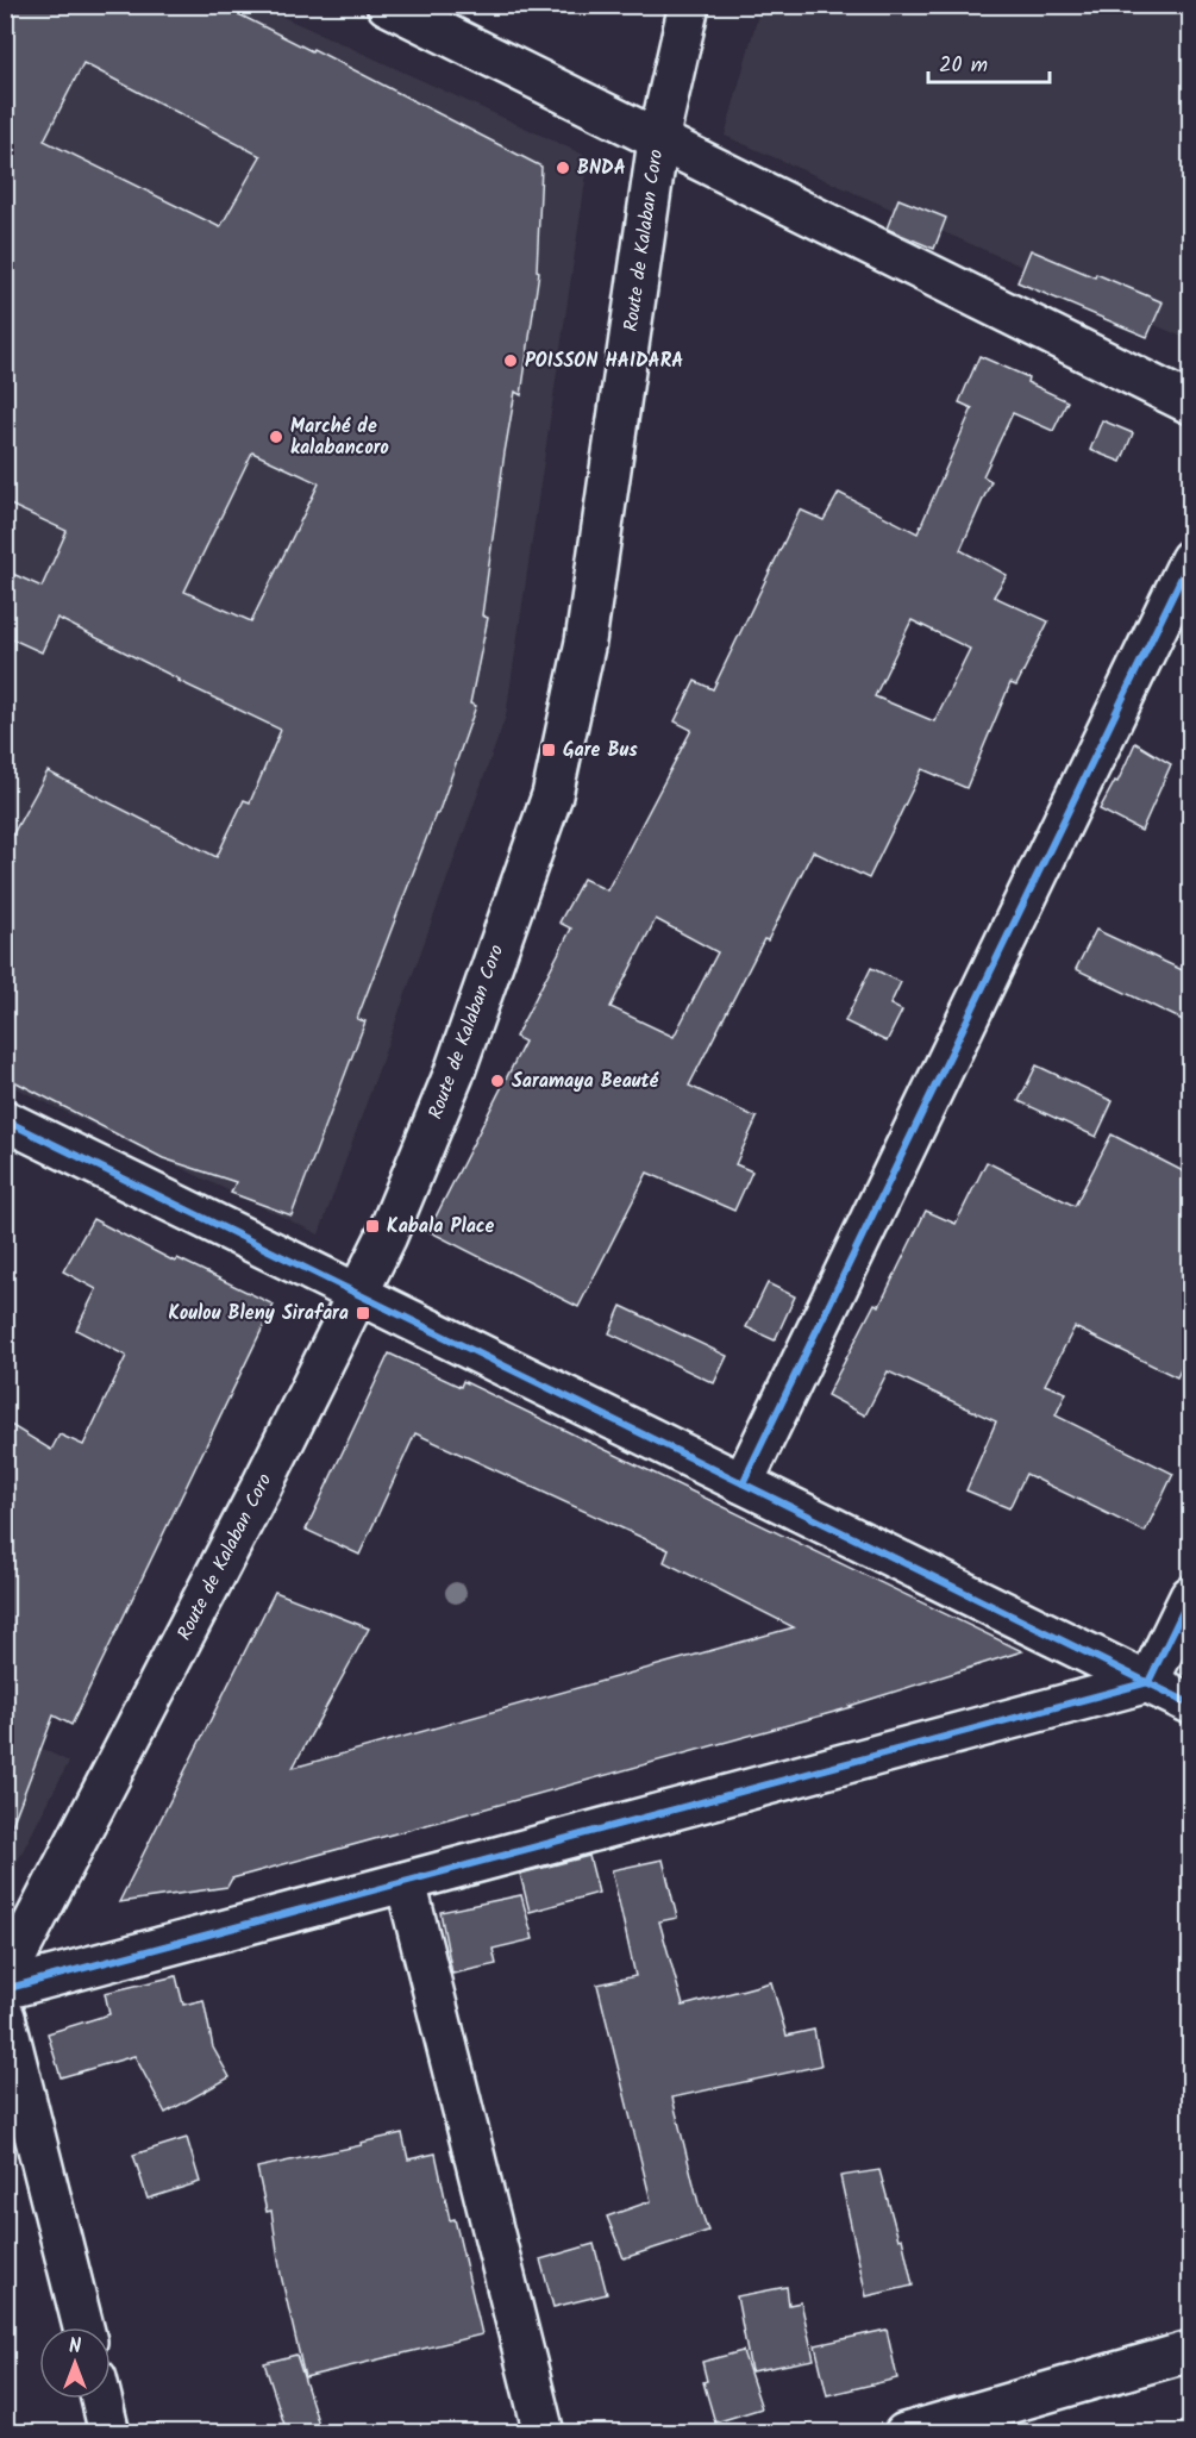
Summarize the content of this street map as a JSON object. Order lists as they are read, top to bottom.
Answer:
{
  "streets": {
    "street": ["Route de Kalaban Coro"]
  },
  "places": {
    "other": [
      "BNDA",
      "POISSON HAIDARA",
      "Marché de kalabancoro",
      "Saramaya Beauté"
    ],
    "transit": ["Gare Bus", "Kabala Place", "Koulou Bleny Sirafara"]
  },
  "scale_bar": "20 m",
  "north": "top"
}
